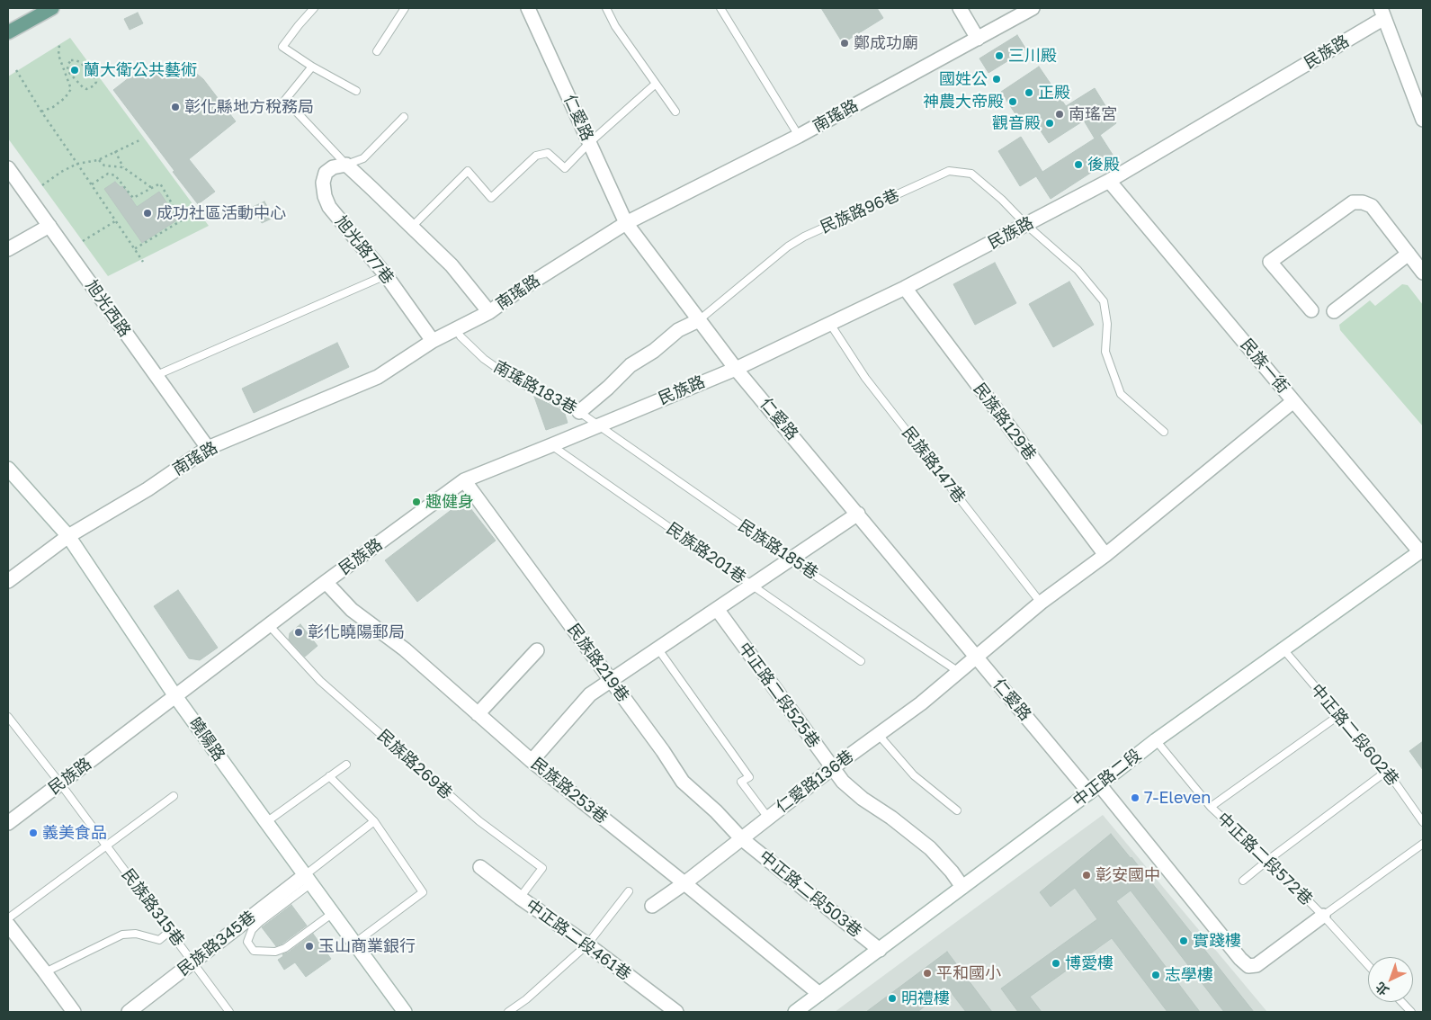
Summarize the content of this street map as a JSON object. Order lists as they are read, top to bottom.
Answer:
{
  "streets": {
    "street": [
      "民族路",
      "南瑤路",
      "仁愛路",
      "旭光路77巷",
      "旭光西路",
      "民族一街",
      "民族路129巷",
      "民族路219巷",
      "中正路二段525巷",
      "曉陽路",
      "中正路二段",
      "仁愛路136巷",
      "民族路253巷",
      "中正路二段503巷",
      "中正路二段461巷",
      "民族路345巷"
    ],
    "lane": [
      "民族路96巷",
      "南瑤路183巷",
      "民族路147巷",
      "民族路185巷",
      "民族路201巷",
      "中正路二段602巷",
      "民族路269巷",
      "中正路二段572巷",
      "民族路315巷"
    ]
  },
  "crossings": [
    ["民族路", "仁愛路"],
    ["民族路", "民族路96巷"],
    ["民族路", "民族一街"],
    ["民族路", "南瑤路183巷"],
    ["民族路", "民族路129巷"],
    ["民族路", "民族路147巷"],
    ["民族路", "民族路185巷"],
    ["民族路", "民族路201巷"],
    ["民族路", "民族路219巷"],
    ["民族路", "曉陽路"],
    ["民族路", "民族路269巷"],
    ["民族路", "民族路253巷"],
    ["民族路", "民族路315巷"],
    ["南瑤路", "仁愛路"],
    ["南瑤路", "旭光路77巷"],
    ["南瑤路", "旭光西路"],
    ["南瑤路", "南瑤路183巷"],
    ["南瑤路", "曉陽路"],
    ["仁愛路", "民族路96巷"],
    ["仁愛路", "中正路二段"],
    ["仁愛路", "仁愛路136巷"],
    ["仁愛路", "中正路二段572巷"],
    ["民族一街", "中正路二段"],
    ["民族一街", "仁愛路136巷"],
    ["南瑤路183巷", "民族路185巷"],
    ["民族路129巷", "仁愛路136巷"],
    ["民族路147巷", "仁愛路136巷"],
    ["民族路185巷", "仁愛路136巷"],
    ["民族路219巷", "仁愛路136巷"],
    ["民族路219巷", "中正路二段503巷"],
    ["中正路二段525巷", "中正路二段"],
    ["中正路二段525巷", "仁愛路136巷"],
    ["中正路二段602巷", "中正路二段"],
    ["曉陽路", "民族路345巷"],
    ["民族路269巷", "中正路二段461巷"],
    ["中正路二段", "民族路253巷"],
    ["中正路二段", "中正路二段572巷"],
    ["中正路二段", "中正路二段503巷"],
    ["仁愛路136巷", "民族路253巷"],
    ["仁愛路136巷", "中正路二段503巷"],
    ["民族路315巷", "民族路345巷"]
  ],
  "places": [
    "鄭成功廟",
    "三川殿",
    "蘭大衛公共藝術",
    "國姓公",
    "正殿",
    "神農大帝殿",
    "彰化縣地方稅務局",
    "南瑤宮",
    "觀音殿",
    "後殿",
    "成功社區活動中心",
    "趣健身",
    "彰化曉陽郵局",
    "7-Eleven",
    "義美食品",
    "彰安國中",
    "實踐樓",
    "玉山商業銀行",
    "博愛樓",
    "平和國小",
    "志學樓",
    "明禮樓"
  ],
  "north": "bottom left"
}
